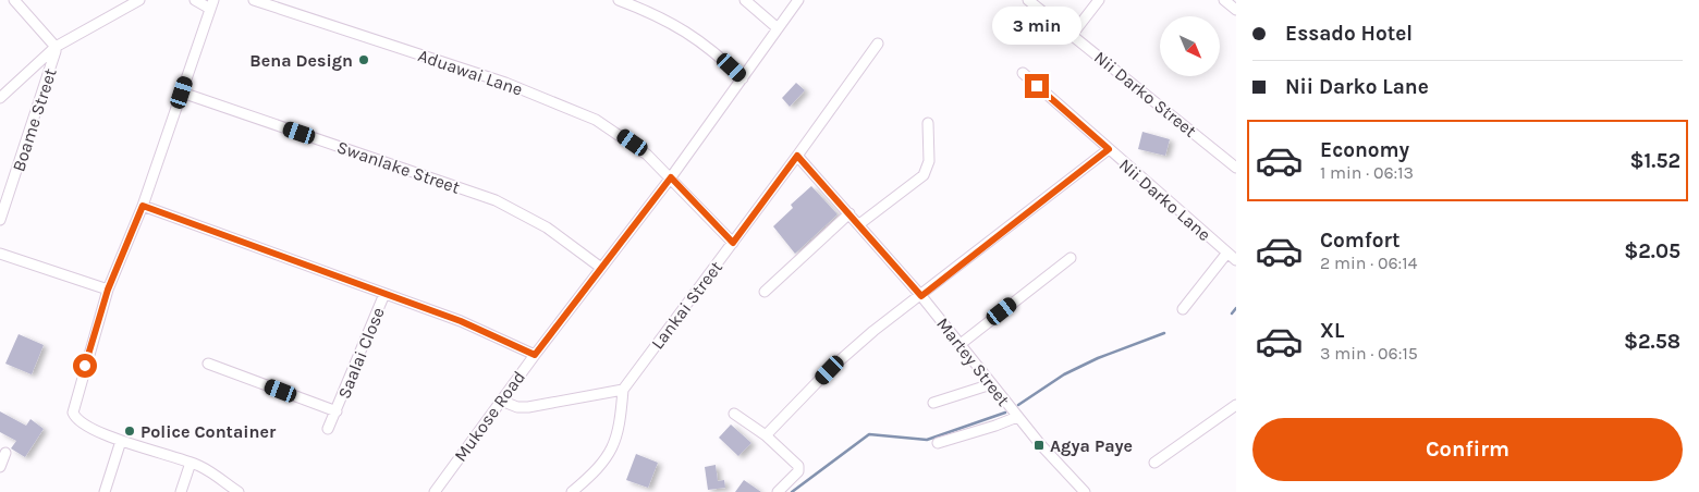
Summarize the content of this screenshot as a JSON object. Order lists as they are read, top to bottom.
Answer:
{
  "streets": {
    "street": [
      "Aduawai Lane",
      "Nii Darko Street",
      "Boame Street",
      "Swanlake Street",
      "Nii Darko Lane",
      "Lankai Street",
      "Saalai Close",
      "Martey Street",
      "Mukose Road"
    ]
  },
  "crossings": [
    ["Aduawai Lane", "Lankai Street"],
    ["Aduawai Lane", "Mukose Road"],
    ["Swanlake Street", "Mukose Road"],
    ["Lankai Street", "Martey Street"]
  ],
  "places": {
    "other": ["Bena Design", "Police Container"],
    "transit": ["Agya Paye"]
  },
  "north": "bottom right",
  "page": {
    "banner": ["Essado Hotel", "Nii Darko Lane"],
    "bubble": "3 min",
    "list": [
      {
        "name": "Economy",
        "note": "1 min · 06:13",
        "value": "$1.52"
      },
      {
        "name": "Comfort",
        "note": "2 min · 06:14",
        "value": "$2.05"
      },
      {
        "name": "XL",
        "note": "3 min · 06:15",
        "value": "$2.58"
      }
    ],
    "buttons": "Confirm"
  }
}
